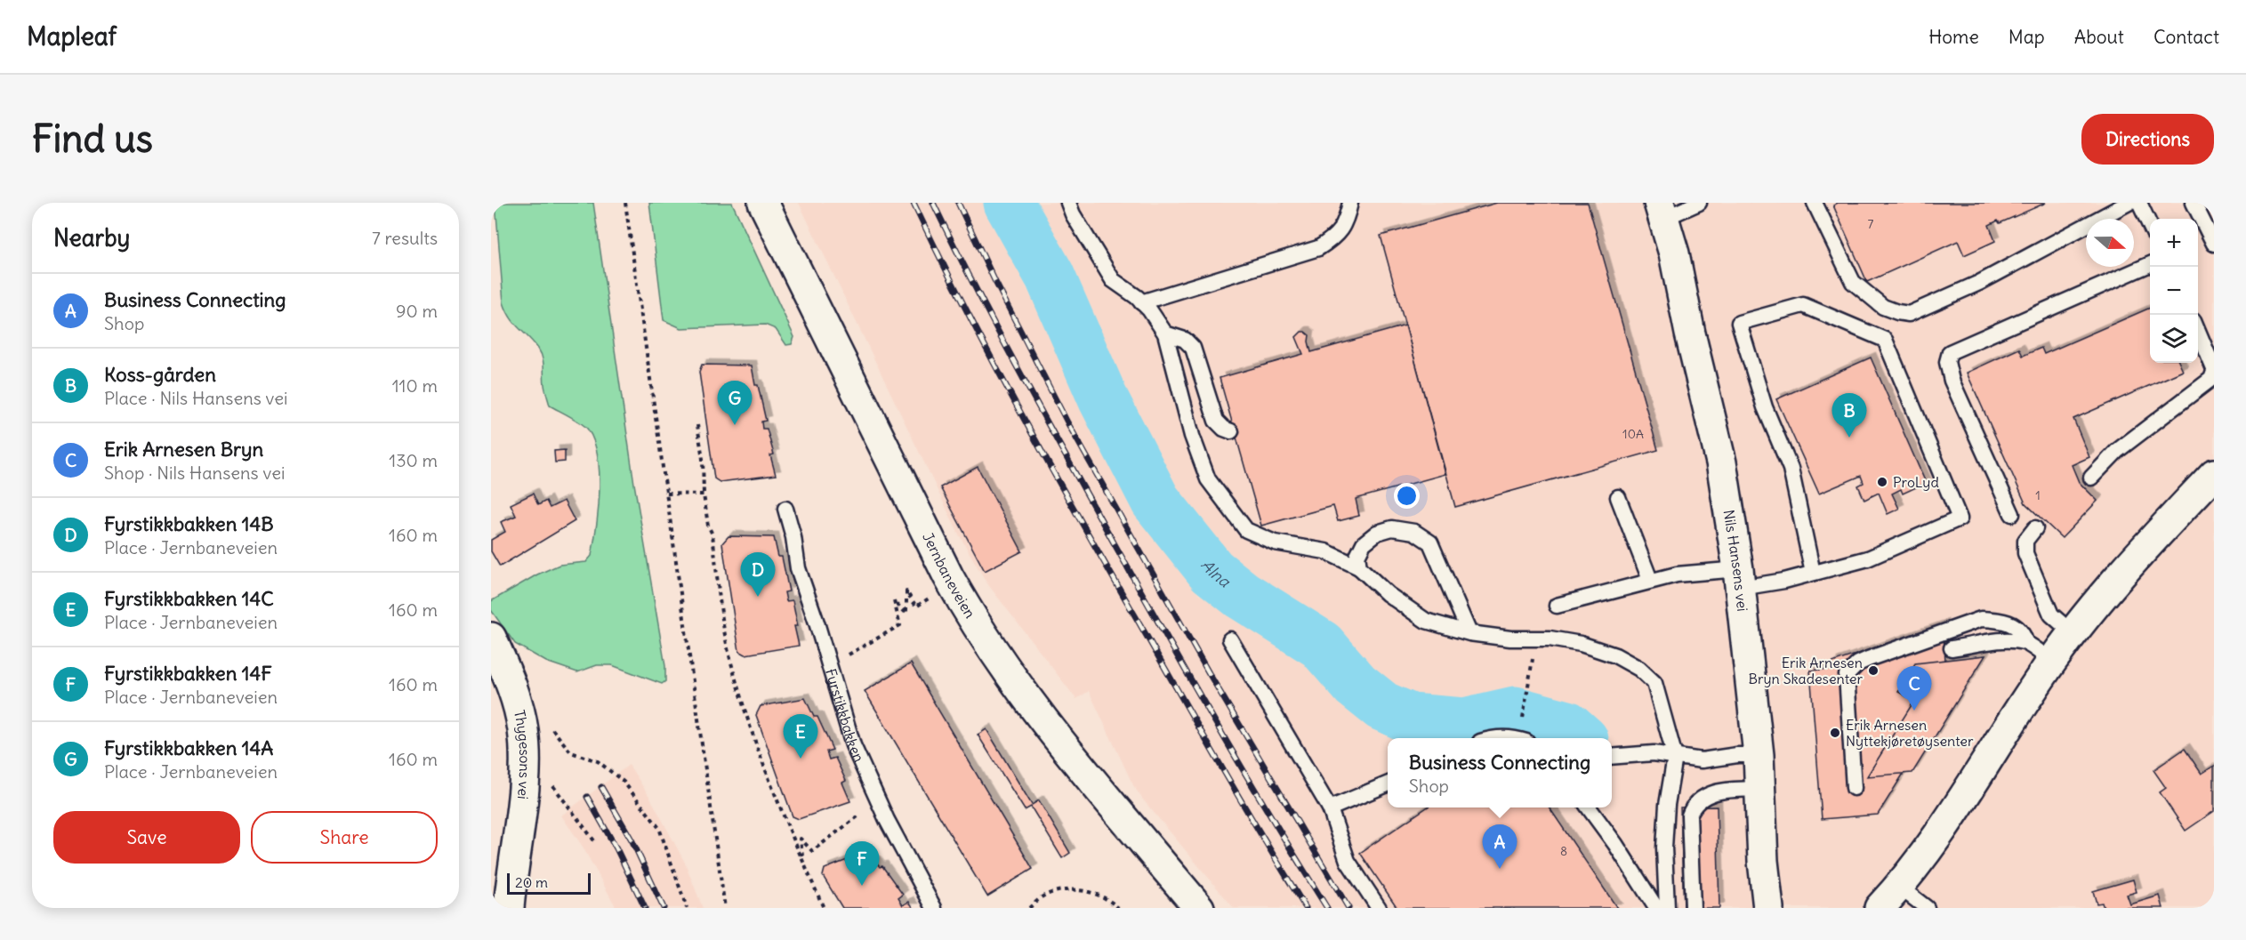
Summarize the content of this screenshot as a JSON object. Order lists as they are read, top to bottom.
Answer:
{
  "streets": {
    "street": ["Nils Hansens vei", "Jernbaneveien", "Thygesons vei"],
    "lane": ["Fyrstikkbakken"]
  },
  "water": ["Alna"],
  "places": ["ProLyd", "Erik Arnesen Bryn Skadesenter", "Erik Arnesen Nyttekjøretøysenter"],
  "house_numbers": [
    "7",
    "10A",
    "1",
    "8"
  ],
  "scale_bar": "20 m",
  "north": "right",
  "page": {
    "header": "Mapleaf",
    "nav": [
      "Home",
      "Map",
      "About",
      "Contact"
    ],
    "buttons": [
      "Directions",
      ["Save", "Share"]
    ],
    "title": "Find us",
    "heading": ["Nearby", "7 results"],
    "map_buttons": ["+", "−"],
    "list": [
      {
        "mark": "A",
        "name": "Business Connecting",
        "note": "Shop",
        "value": "90 m"
      },
      {
        "mark": "B",
        "name": "Koss-gården",
        "note": "Place · Nils Hansens vei",
        "value": "110 m"
      },
      {
        "mark": "C",
        "name": "Erik Arnesen Bryn",
        "note": "Shop · Nils Hansens vei",
        "value": "130 m"
      },
      {
        "mark": "D",
        "name": "Fyrstikkbakken 14B",
        "note": "Place · Jernbaneveien",
        "value": "160 m"
      },
      {
        "mark": "E",
        "name": "Fyrstikkbakken 14C",
        "note": "Place · Jernbaneveien",
        "value": "160 m"
      },
      {
        "mark": "F",
        "name": "Fyrstikkbakken 14F",
        "note": "Place · Jernbaneveien",
        "value": "160 m"
      },
      {
        "mark": "G",
        "name": "Fyrstikkbakken 14A",
        "note": "Place · Jernbaneveien",
        "value": "160 m"
      }
    ],
    "pins": [
      "G",
      "B",
      "D",
      "C",
      "E",
      "A",
      "F"
    ],
    "popup": ["Business Connecting", "Shop"],
    "scale": "20 m"
  }
}
